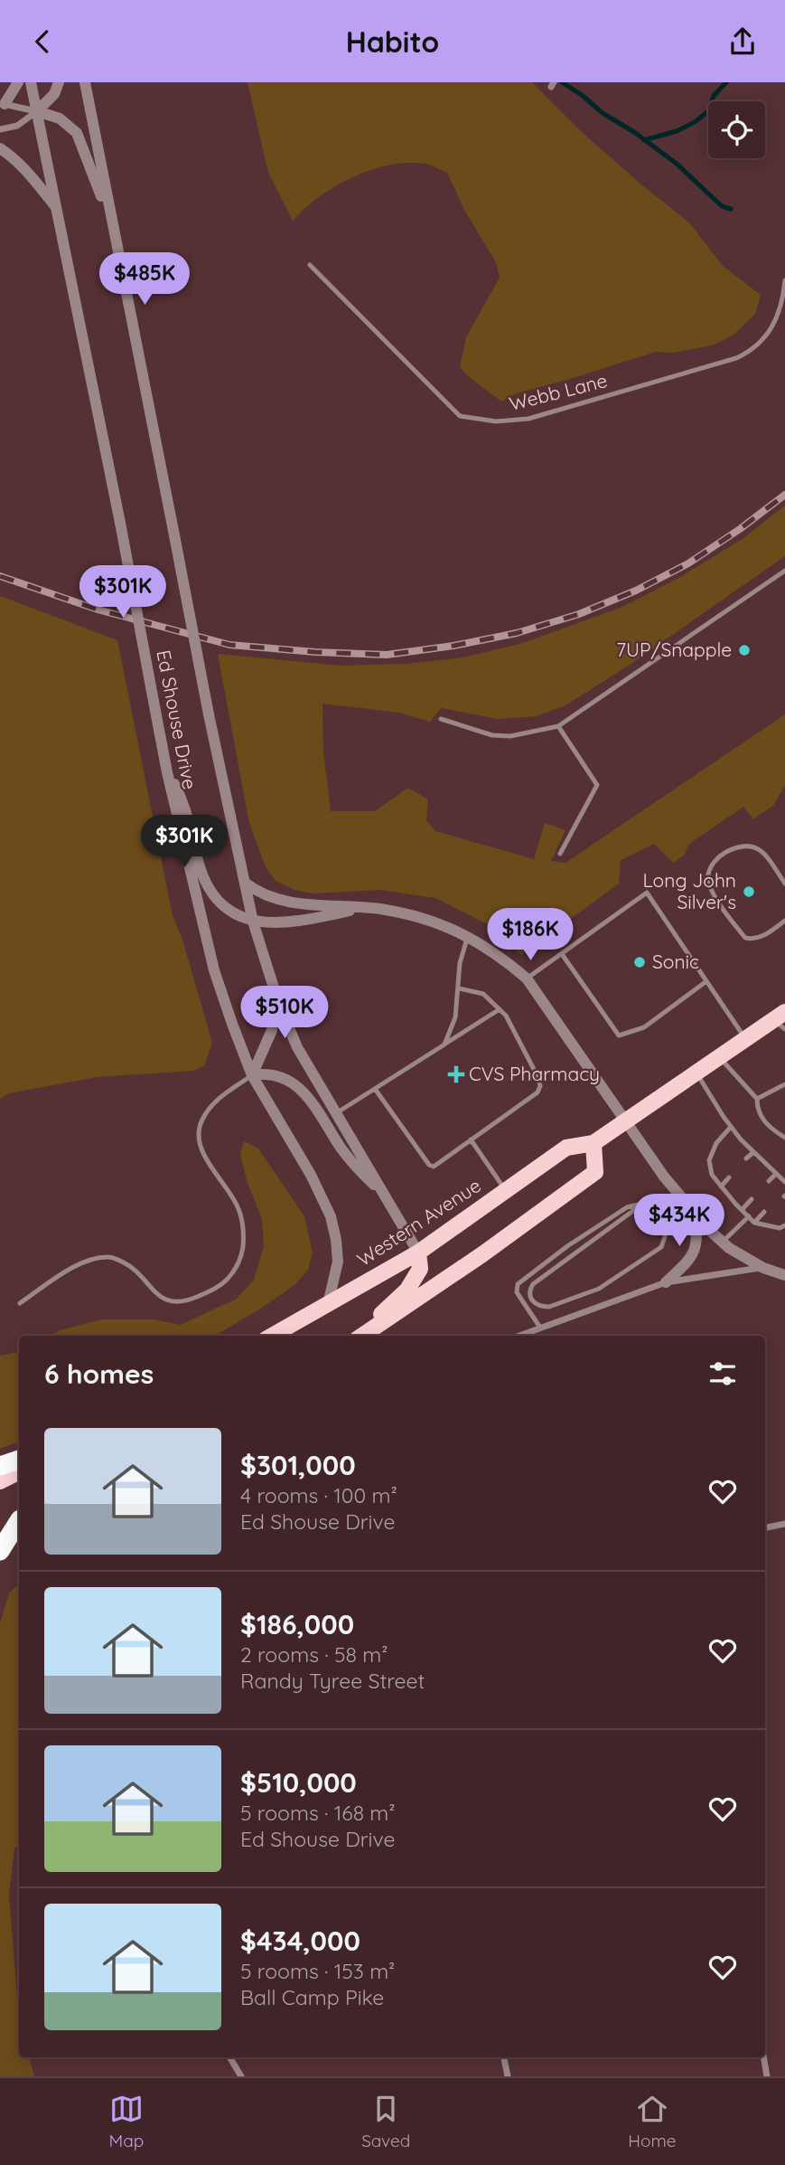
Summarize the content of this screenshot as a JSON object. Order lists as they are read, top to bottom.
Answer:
{
  "streets": {
    "main road": ["Western Avenue"],
    "street": ["Ed Shouse Drive"],
    "lane": ["Webb Lane"]
  },
  "crossings": [
    ["Ed Shouse Drive", "Western Avenue"]
  ],
  "places": {
    "other": ["7UP/Snapple", "Long John Silver's", "Sonic"],
    "health": ["CVS Pharmacy"]
  },
  "page": {
    "header": "Habito",
    "price": [
      "$485K",
      "$301K",
      "$301K",
      "$186K",
      "$510K",
      "$434K"
    ],
    "heading": "6 homes",
    "list": [
      {
        "name": "$301,000",
        "note": "4 rooms · 100 m² · Ed Shouse Drive"
      },
      {
        "name": "$186,000",
        "note": "2 rooms · 58 m² · Randy Tyree Street"
      },
      {
        "name": "$510,000",
        "note": "5 rooms · 168 m² · Ed Shouse Drive"
      },
      {
        "name": "$434,000",
        "note": "5 rooms · 153 m² · Ball Camp Pike"
      }
    ],
    "tabs": ["Map", "Saved", "Home"]
  }
}
